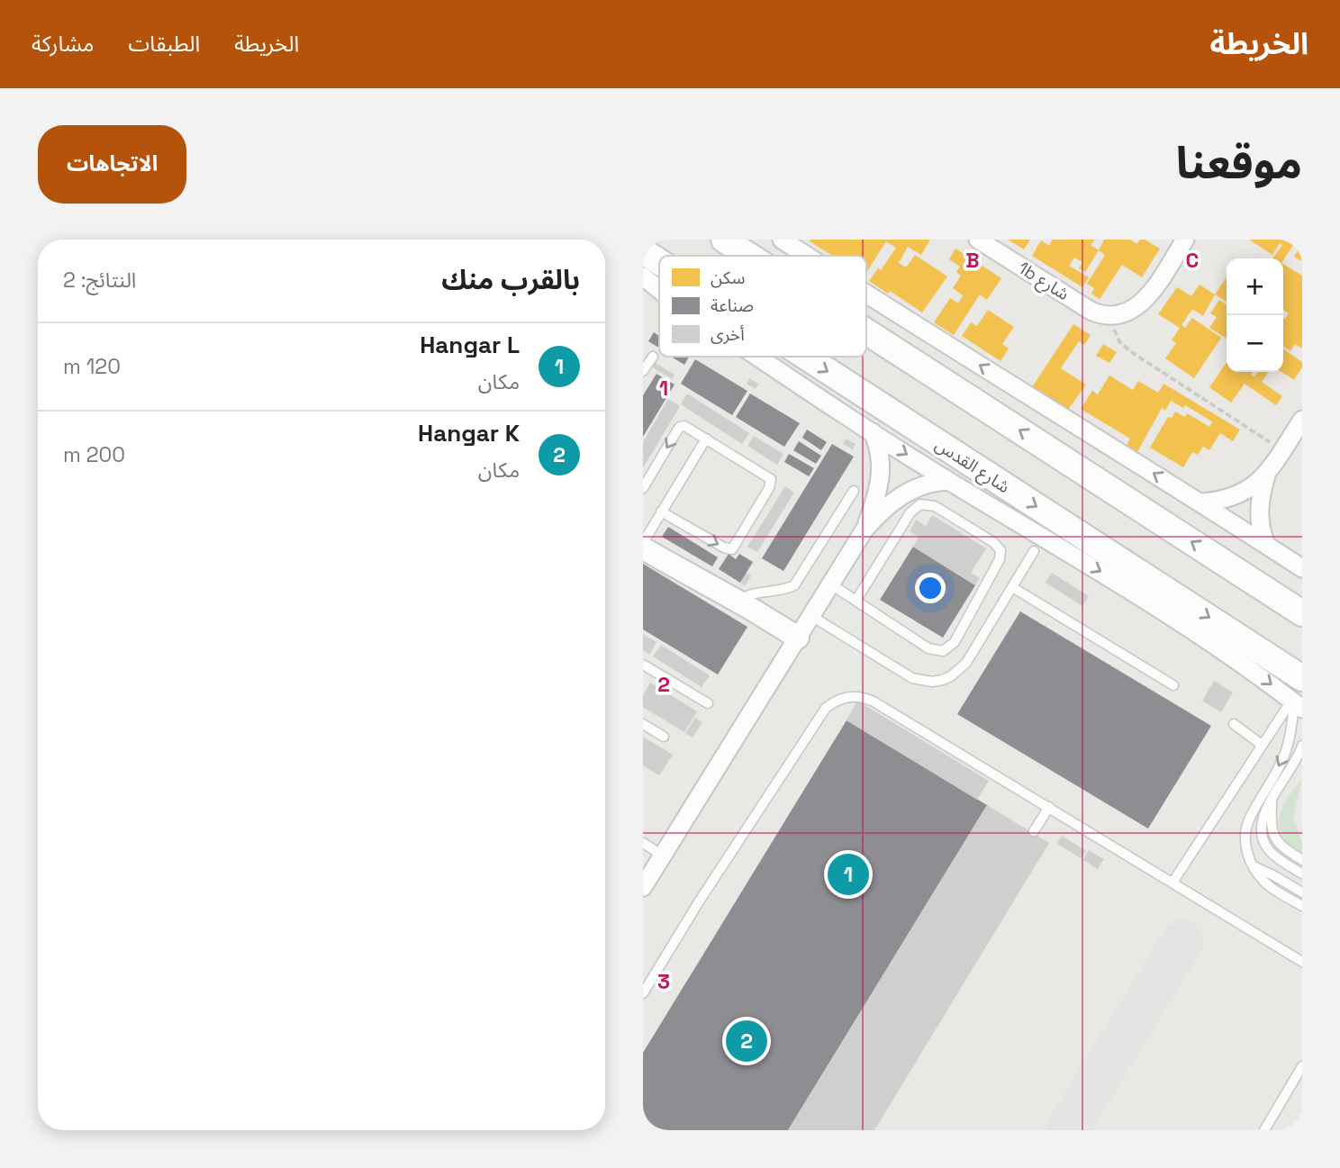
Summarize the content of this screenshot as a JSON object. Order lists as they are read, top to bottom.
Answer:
{
  "streets": {
    "main road": ["شارع القدس"],
    "street": ["1b شارع"]
  },
  "legend": ["سكن", "صناعة", "أخرى"],
  "page": {
    "header": "الخريطة",
    "nav": ["الخريطة", "الطبقات", "مشاركة"],
    "title": "موقعنا",
    "buttons": "الاتجاهات",
    "heading": ["بالقرب منك", "النتائج: 2"],
    "map_buttons": ["+", "−"],
    "list": [
      {
        "mark": "1",
        "name": "Hangar L",
        "note": "مكان",
        "value": "120 m"
      },
      {
        "mark": "2",
        "name": "Hangar K",
        "note": "مكان",
        "value": "200 m"
      }
    ],
    "pins": ["1", "2"]
  },
  "grid": {
    "columns": ["B", "C"],
    "rows": ["1", "2", "3"]
  }
}
